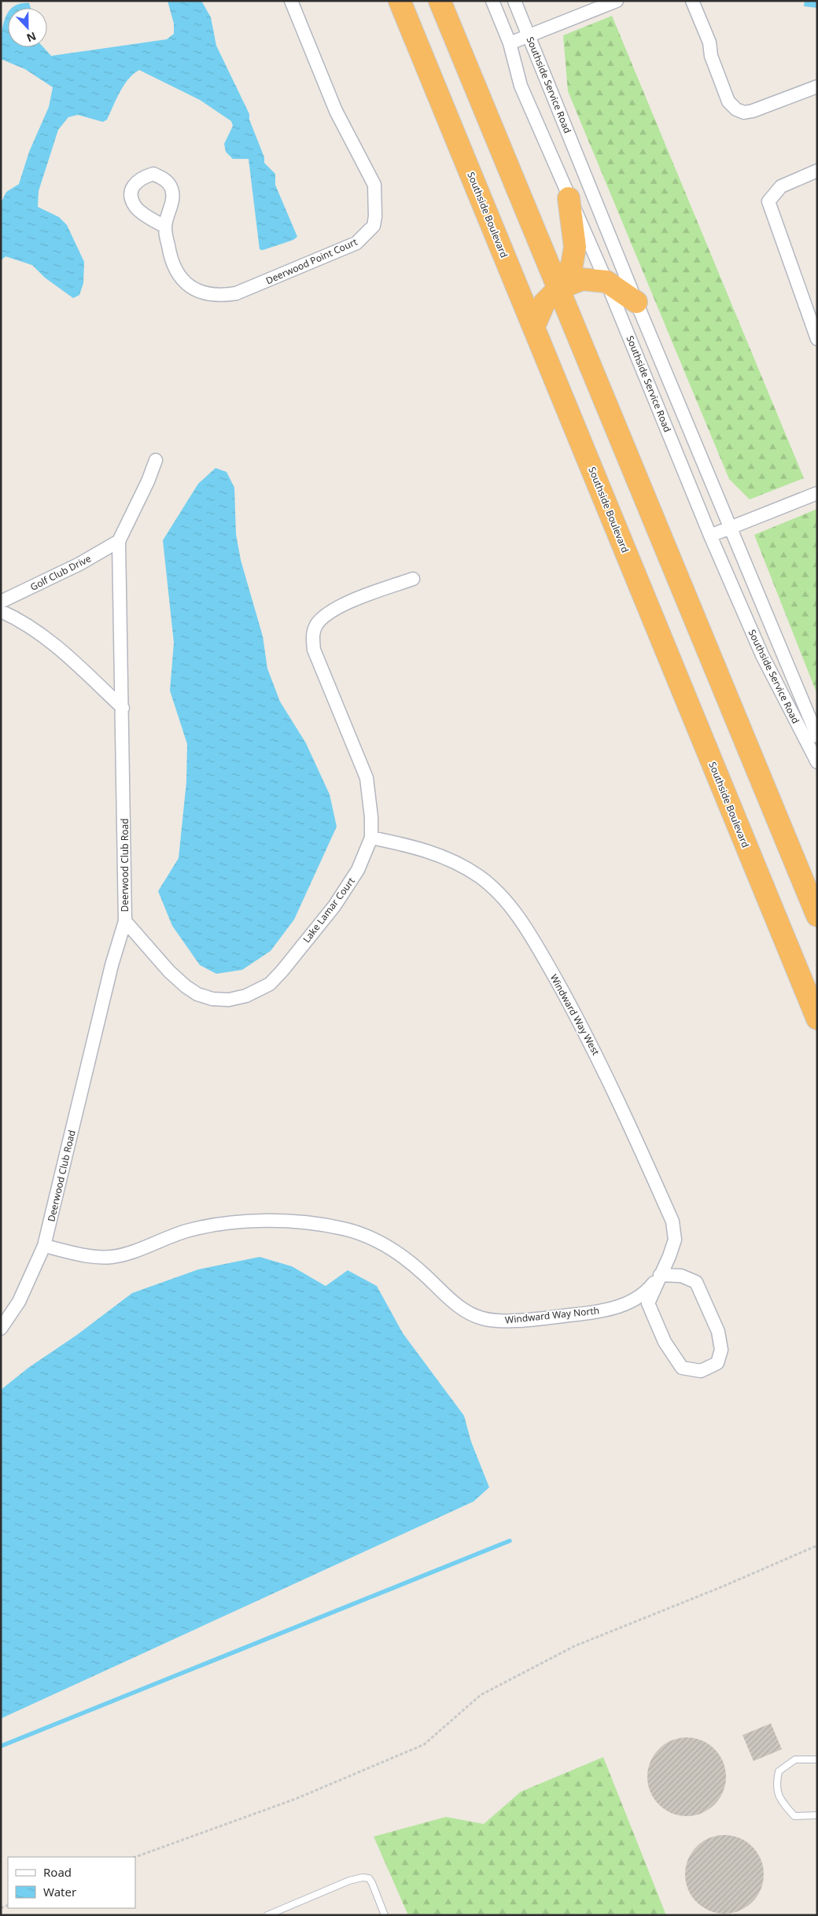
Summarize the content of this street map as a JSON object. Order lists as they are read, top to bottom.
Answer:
{
  "streets": {
    "highway": ["Southside Boulevard"],
    "street": [
      "Southside Service Road",
      "Deerwood Point Court",
      "Golf Club Drive",
      "Deerwood Club Road",
      "Lake Lamar Court",
      "Windward Way West",
      "Windward Way North"
    ]
  },
  "crossings": [
    ["Golf Club Drive", "Deerwood Club Road"],
    ["Deerwood Club Road", "Lake Lamar Court"],
    ["Deerwood Club Road", "Windward Way North"],
    ["Lake Lamar Court", "Windward Way West"],
    ["Windward Way West", "Windward Way North"]
  ],
  "legend": ["Road", "Water"],
  "north": "bottom"
}
